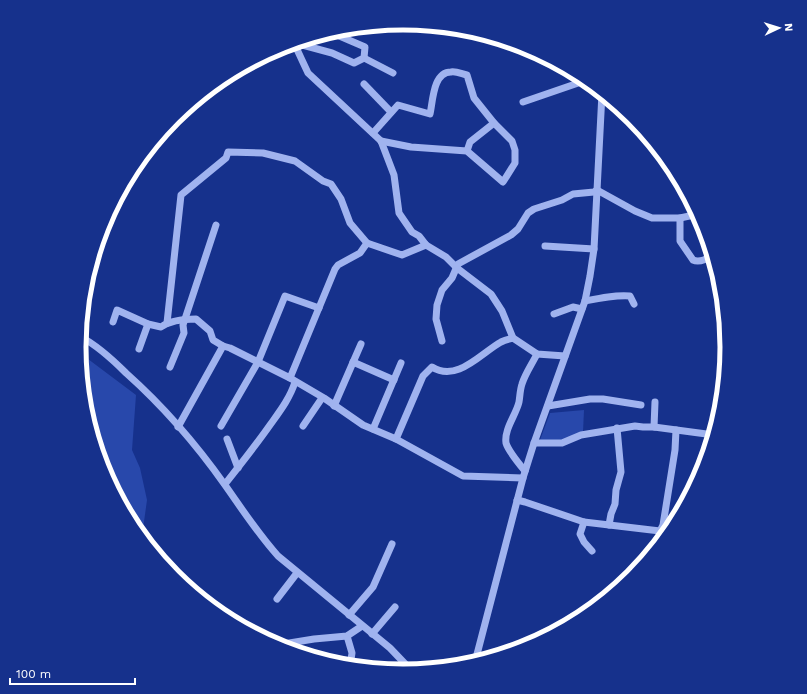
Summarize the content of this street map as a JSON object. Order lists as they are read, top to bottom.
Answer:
{
  "scale_bar": "100 m",
  "north": "right"
}
